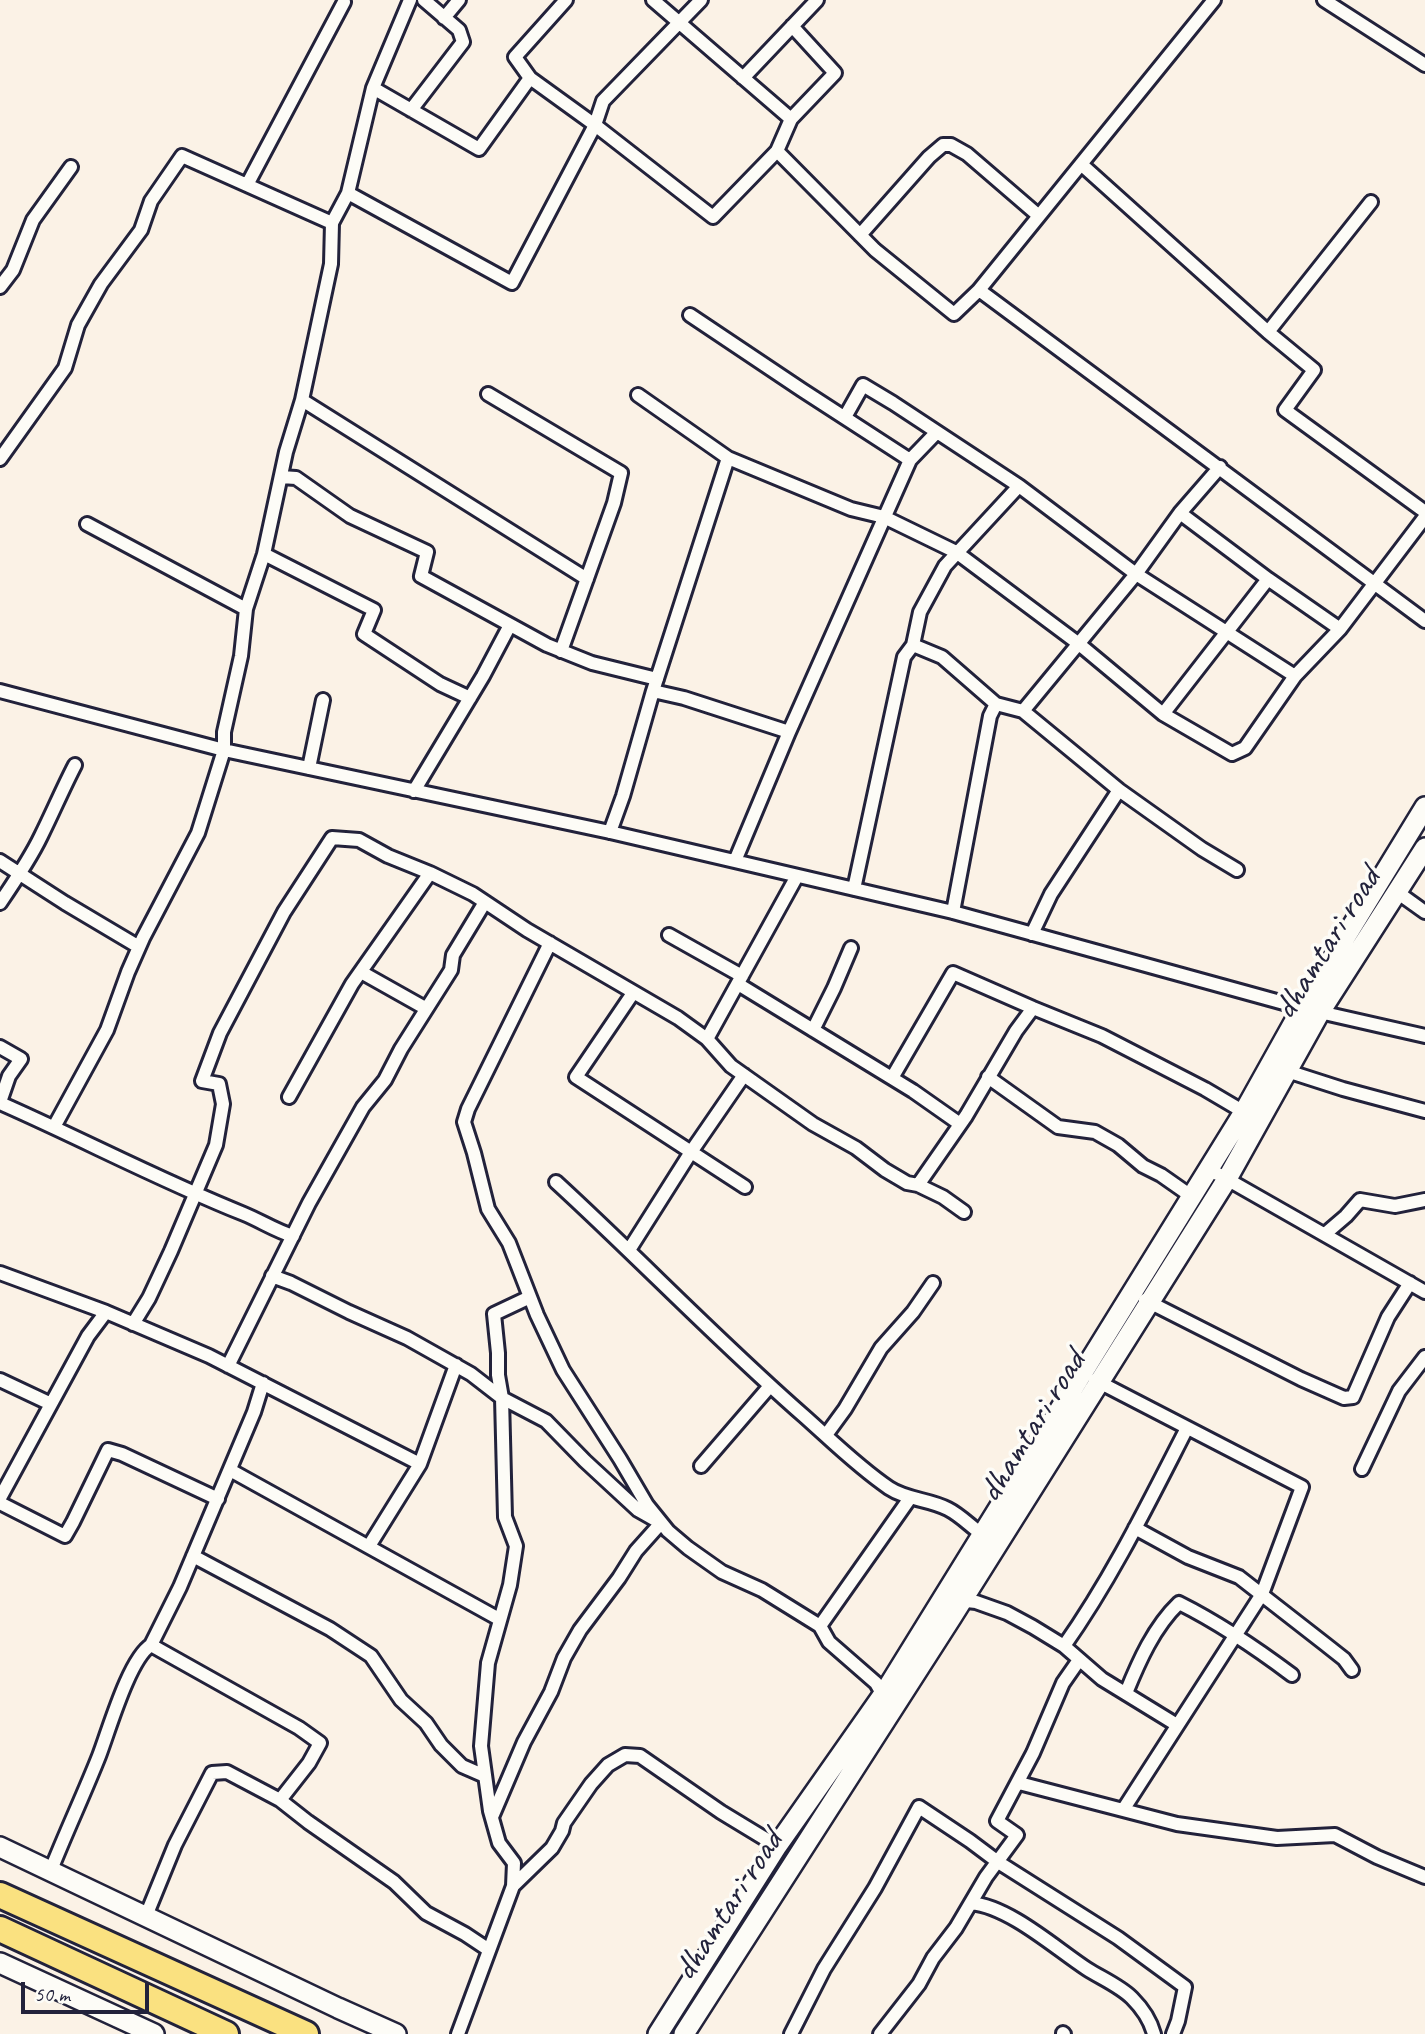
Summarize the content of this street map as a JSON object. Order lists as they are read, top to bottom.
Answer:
{
  "streets": {
    "main road": ["dhamtari road"]
  },
  "scale_bar": "50 m"
}
